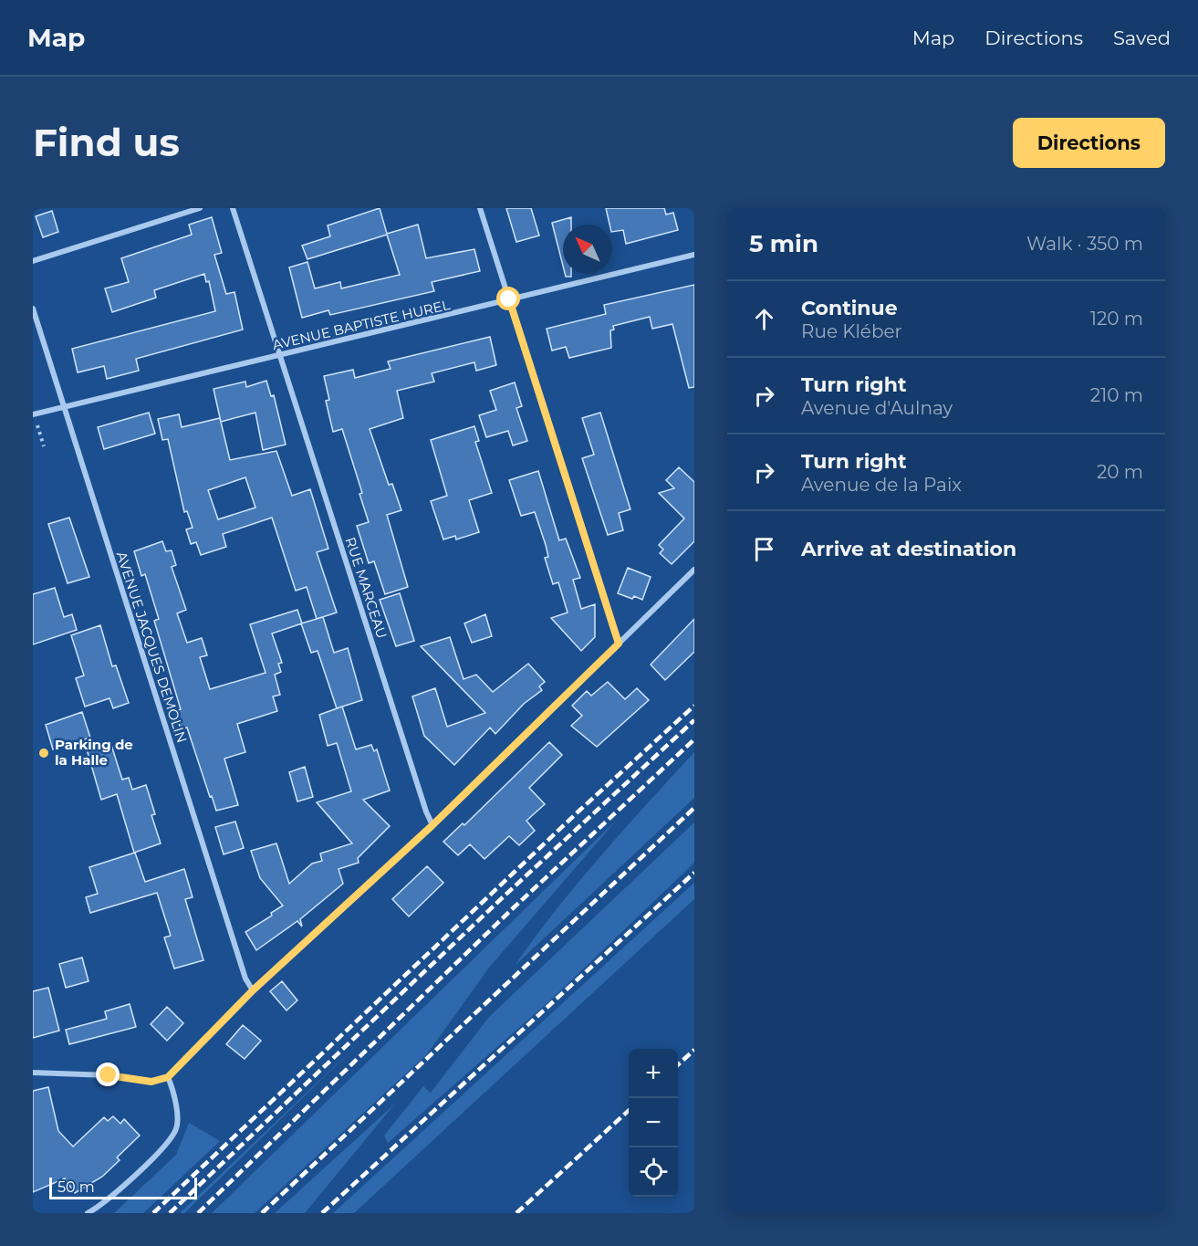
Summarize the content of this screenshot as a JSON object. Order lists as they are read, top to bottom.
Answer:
{
  "streets": {
    "street": ["AVENUE BAPTISTE HUREL", "RUE MARCEAU", "AVENUE JACQUES DEMOLIN"]
  },
  "crossings": [
    ["AVENUE BAPTISTE HUREL", "RUE MARCEAU"],
    ["AVENUE BAPTISTE HUREL", "AVENUE JACQUES DEMOLIN"]
  ],
  "places": ["Parking de la Halle"],
  "scale_bar": "50 m",
  "north": "top left",
  "page": {
    "header": "Map",
    "nav": ["Map", "Directions", "Saved"],
    "buttons": "Directions",
    "title": "Find us",
    "heading": ["5 min", "Walk · 350 m"],
    "list": [
      ["Continue", "Rue Kléber", "120 m"],
      ["Turn right", "Avenue d'Aulnay", "210 m"],
      ["Turn right", "Avenue de la Paix", "20 m"],
      "Arrive at destination"
    ],
    "map_buttons": ["+", "−"],
    "scale": "50 m"
  }
}
